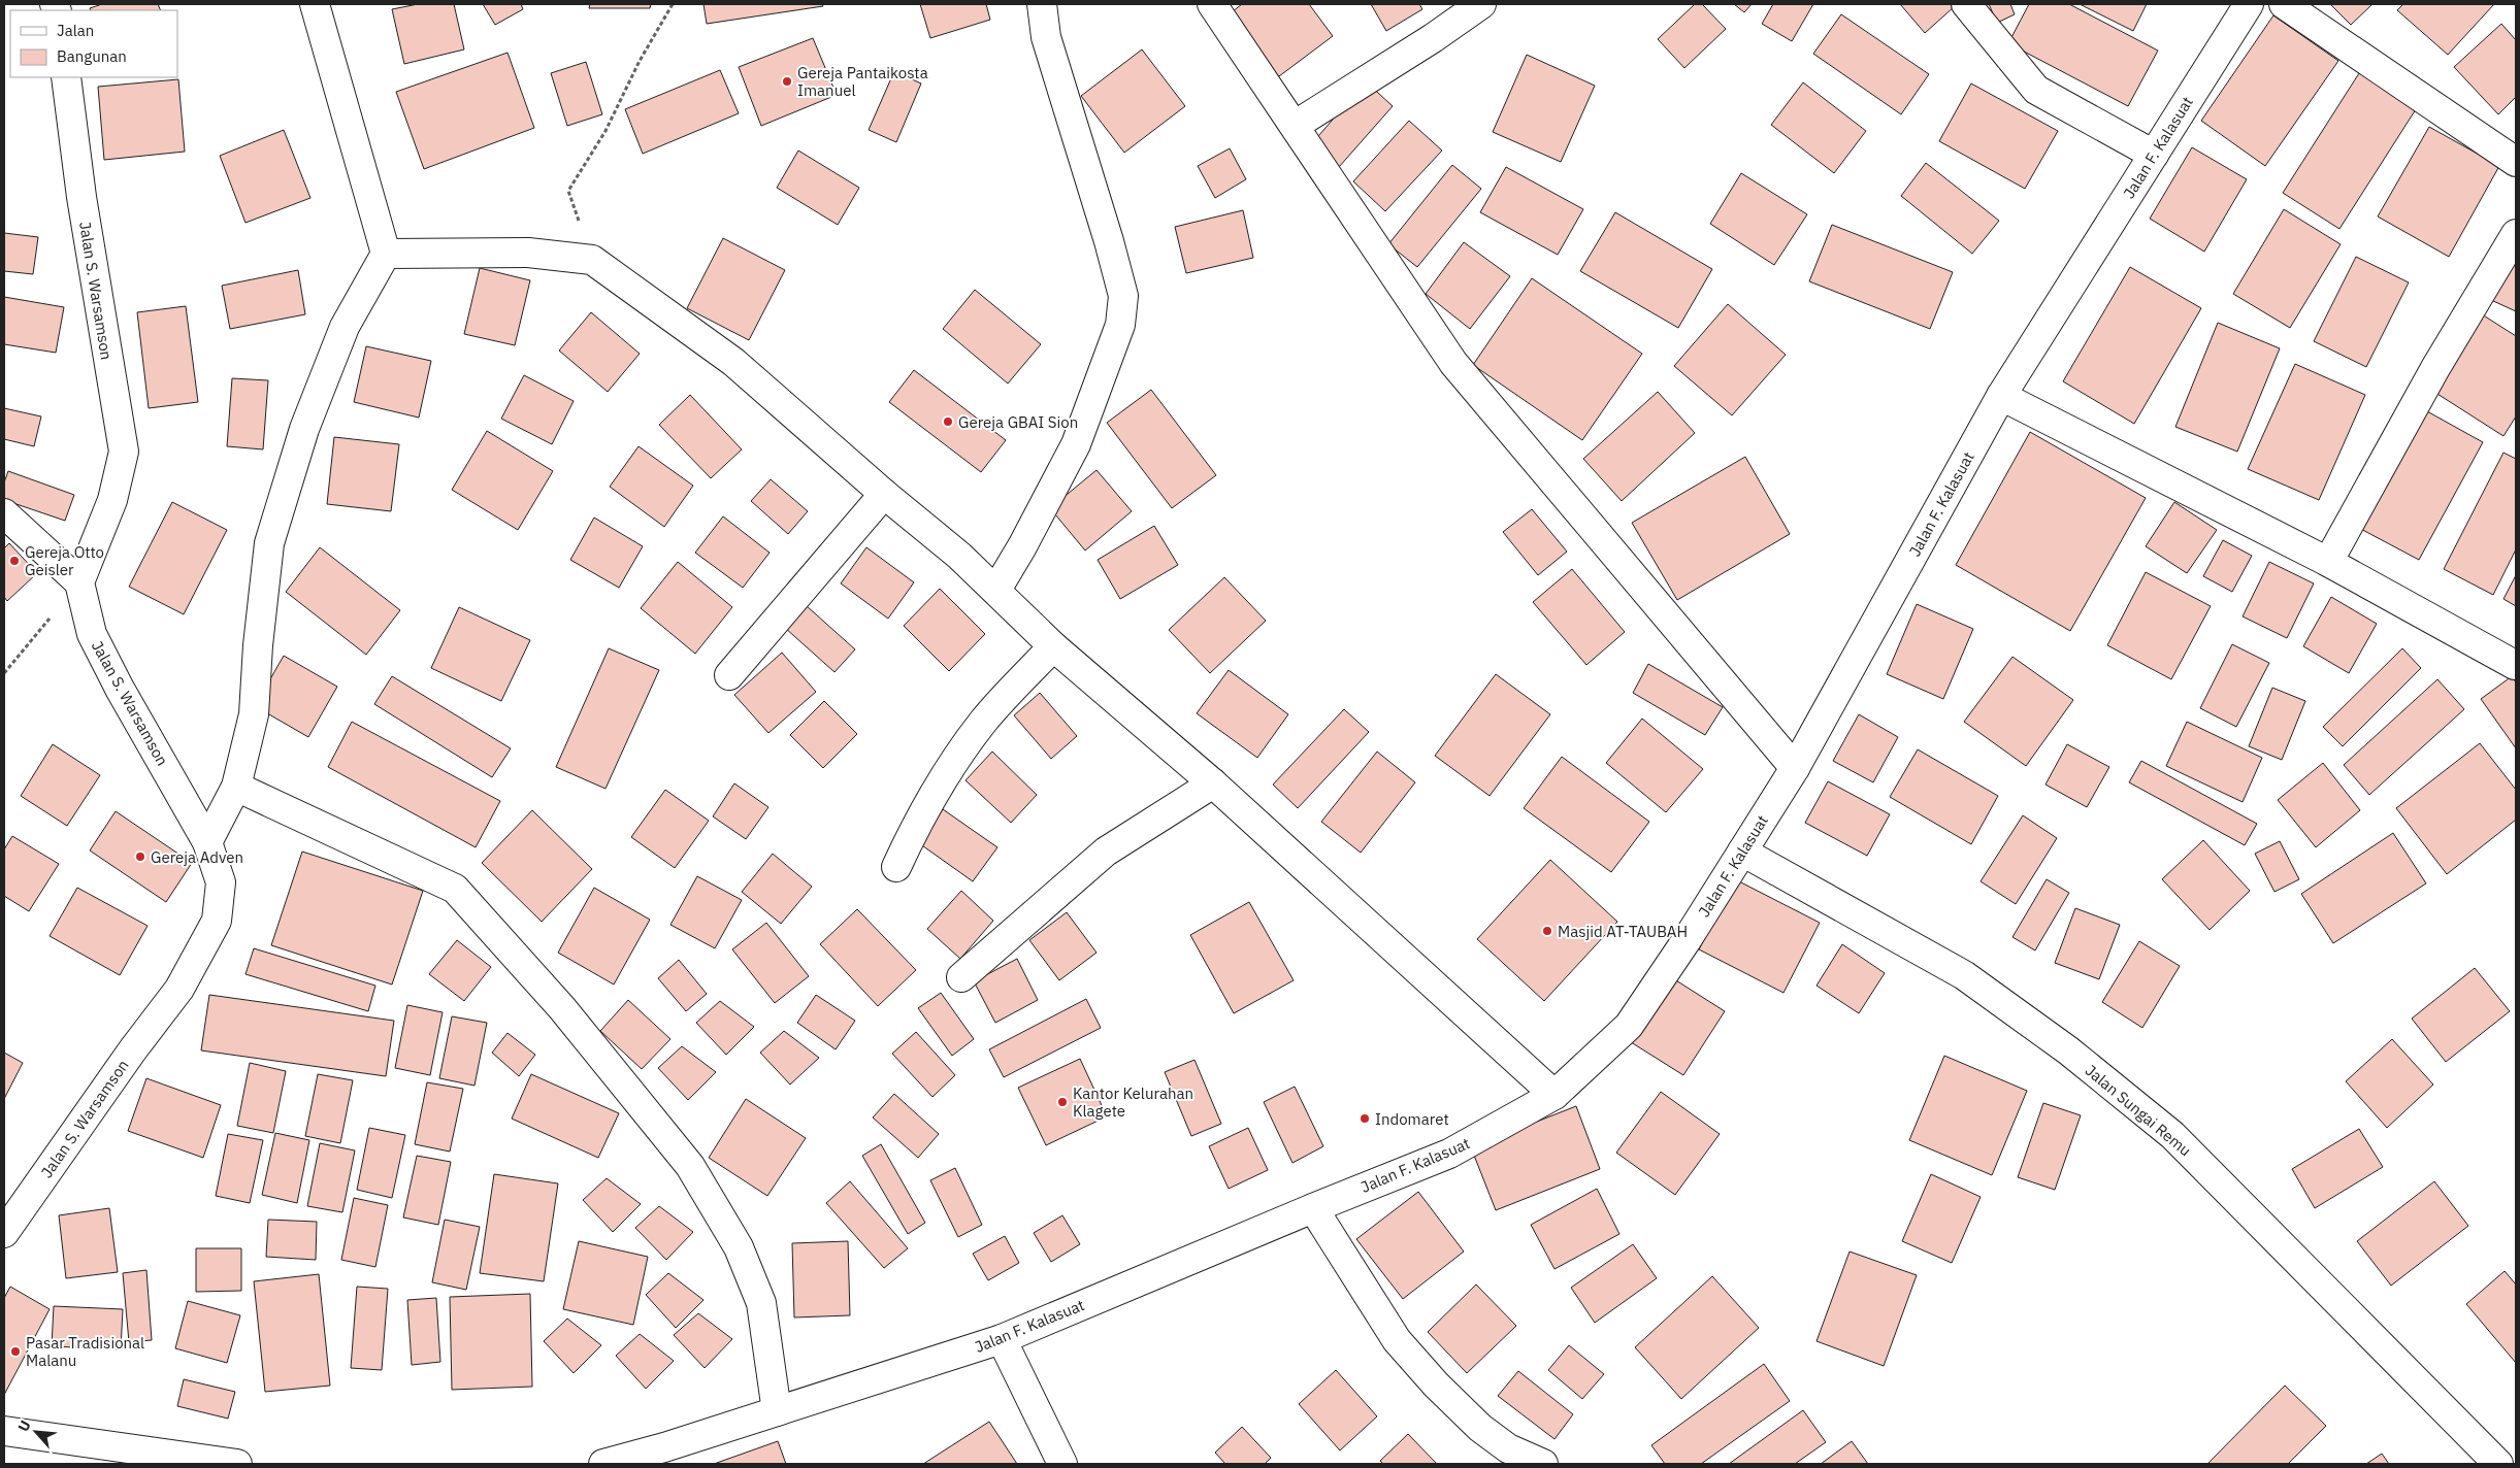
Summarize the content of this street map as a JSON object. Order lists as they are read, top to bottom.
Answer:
{
  "streets": {
    "street": ["Jalan F. Kalasuat", "Jalan S. Warsamson", "Jalan Sungai Remu"]
  },
  "crossings": [
    ["Jalan F. Kalasuat", "Jalan Sungai Remu"]
  ],
  "places": [
    "Gereja Pantaikosta Imanuel",
    "Gereja GBAI Sion",
    "Gereja Otto Geisler",
    "Gereja Adven",
    "Masjid AT-TAUBAH",
    "Kantor Kelurahan Klagete",
    "Indomaret",
    "Pasar Tradisional Malanu"
  ],
  "legend": ["Jalan", "Bangunan"],
  "north": "top left"
}
